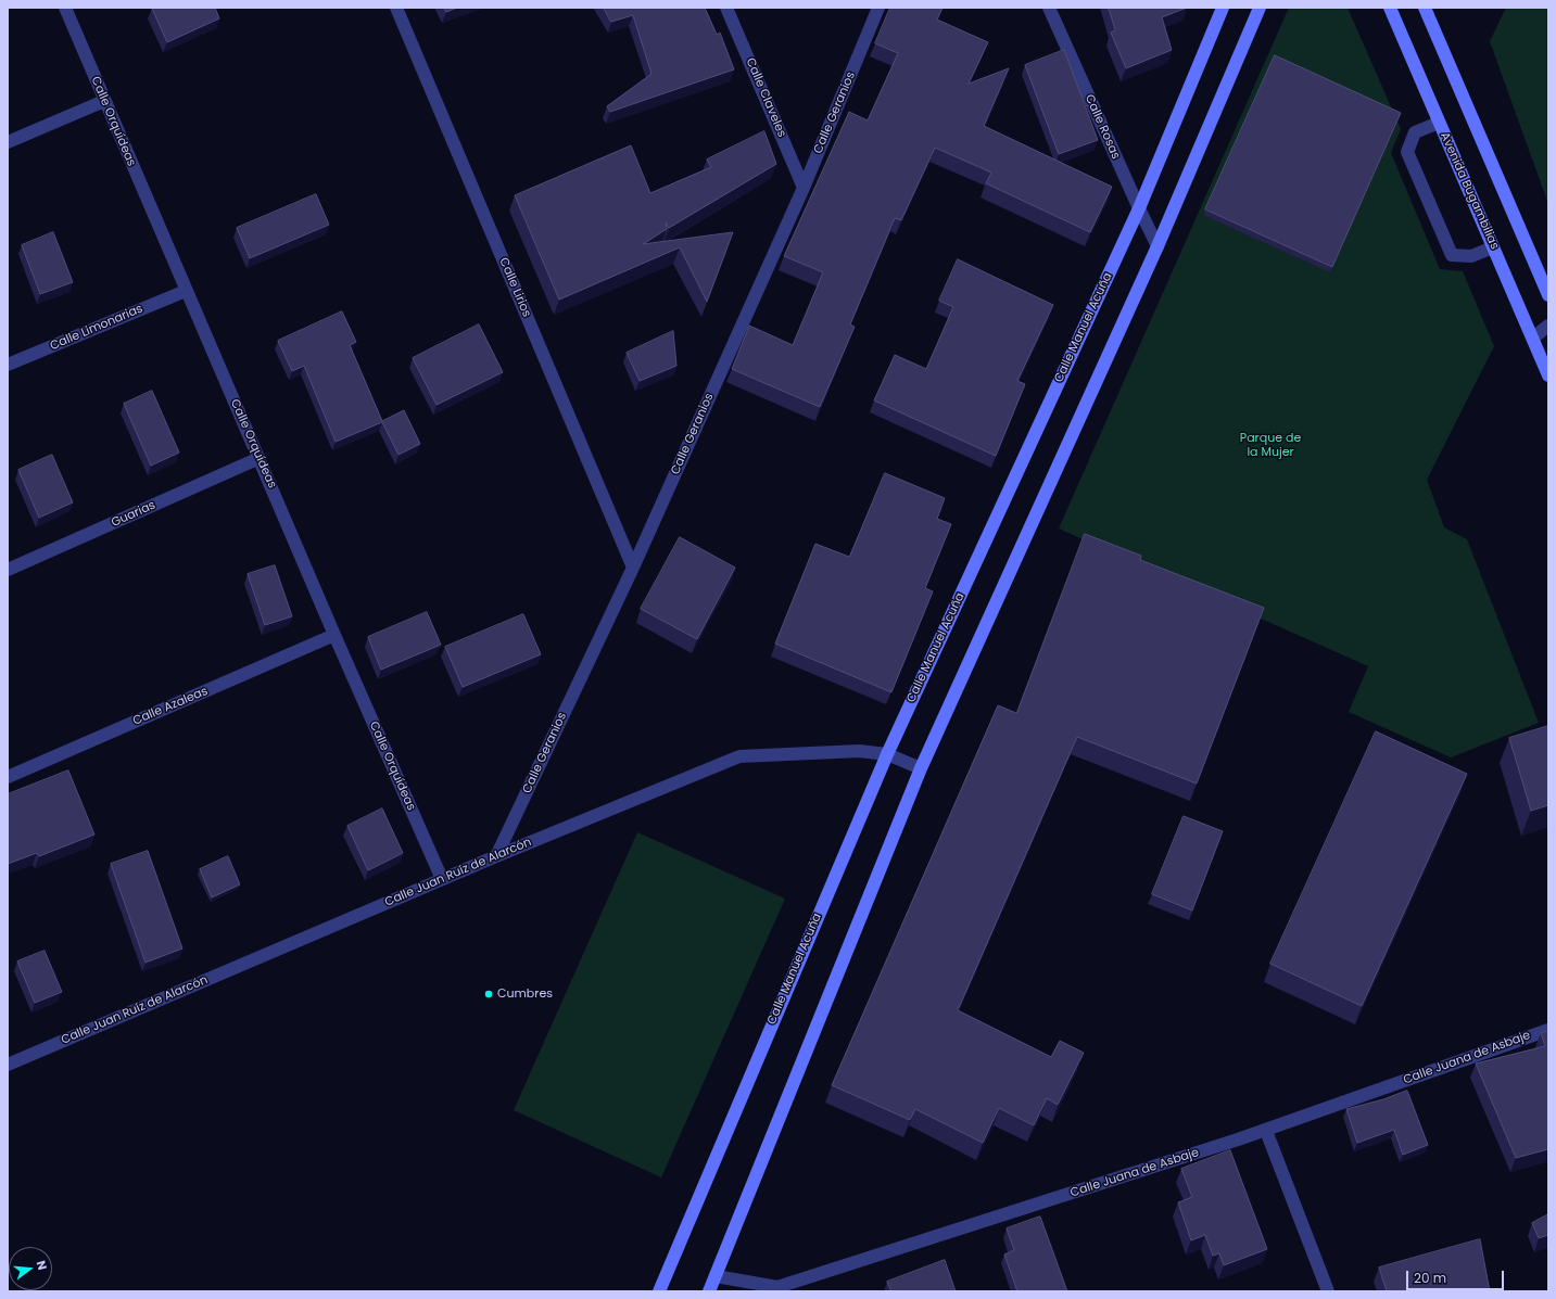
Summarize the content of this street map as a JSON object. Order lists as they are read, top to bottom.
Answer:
{
  "streets": {
    "main road": ["Avenida Bugambilias", "Calle Manuel Acuña"],
    "street": [
      "Calle Claveles",
      "Calle Geranios",
      "Calle Orquídeas",
      "Calle Rosas",
      "Calle Lirios",
      "Calle Limonarias",
      "Guarias",
      "Calle Azaleas",
      "Calle Juan Ruíz de Alarcón",
      "Calle Juana de Asbaje"
    ]
  },
  "crossings": [
    ["Calle Claveles", "Calle Geranios"],
    ["Calle Geranios", "Calle Lirios"],
    ["Calle Geranios", "Calle Juan Ruíz de Alarcón"],
    ["Calle Orquídeas", "Calle Limonarias"],
    ["Calle Orquídeas", "Guarias"],
    ["Calle Orquídeas", "Calle Azaleas"],
    ["Calle Orquídeas", "Calle Juan Ruíz de Alarcón"],
    ["Calle Rosas", "Calle Manuel Acuña"],
    ["Calle Manuel Acuña", "Calle Juan Ruíz de Alarcón"]
  ],
  "parks": ["Parque de la Mujer"],
  "places": ["Cumbres"],
  "scale_bar": "20 m",
  "north": "right"
}
